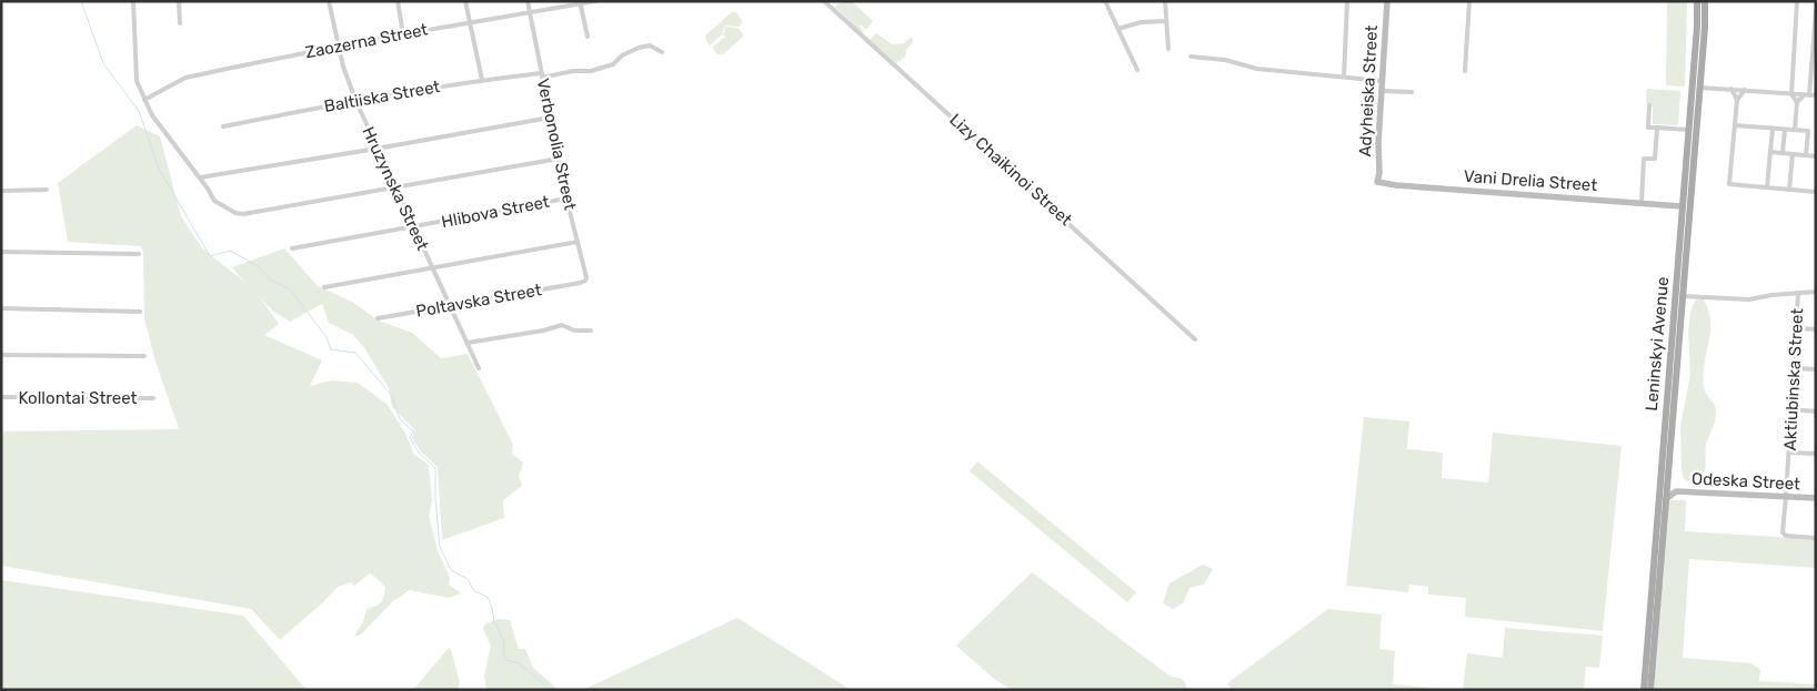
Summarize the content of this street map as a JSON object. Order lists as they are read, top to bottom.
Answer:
{
  "streets": {
    "main road": ["Leninskyi Avenue"],
    "street": [
      "Zaozerna Street",
      "Adyheiska Street",
      "Baltiiska Street",
      "Verbonolia Street",
      "Lizy Chaikinoi Street",
      "Vani Drelia Street",
      "Hruzynska Street",
      "Hlibova Street",
      "Poltavska Street",
      "Aktiubinska Street",
      "Kollontai Street",
      "Odeska Street"
    ]
  },
  "crossings": [
    ["Zaozerna Street", "Verbonolia Street"],
    ["Zaozerna Street", "Hruzynska Street"],
    ["Adyheiska Street", "Vani Drelia Street"],
    ["Baltiiska Street", "Verbonolia Street"],
    ["Baltiiska Street", "Hruzynska Street"],
    ["Verbonolia Street", "Hlibova Street"],
    ["Verbonolia Street", "Poltavska Street"],
    ["Vani Drelia Street", "Leninskyi Avenue"],
    ["Hruzynska Street", "Hlibova Street"],
    ["Hruzynska Street", "Poltavska Street"],
    ["Leninskyi Avenue", "Odeska Street"],
    ["Aktiubinska Street", "Odeska Street"]
  ]
}
